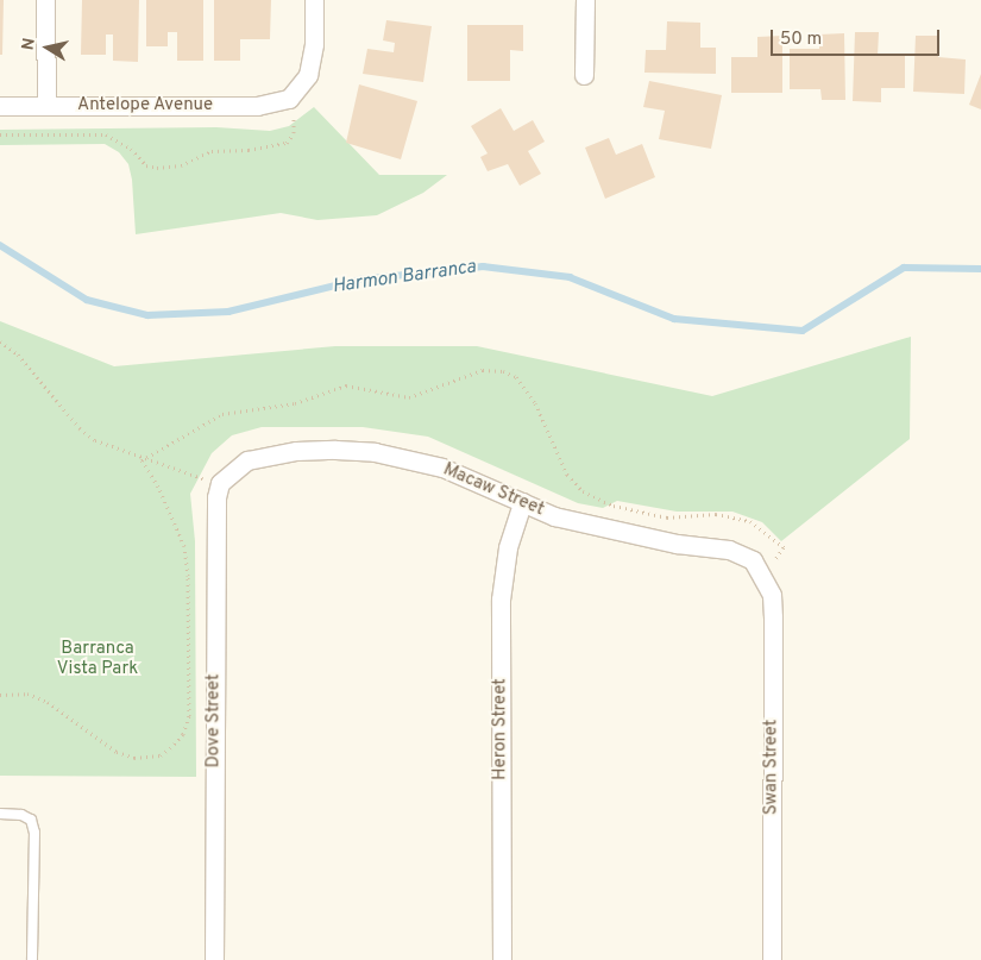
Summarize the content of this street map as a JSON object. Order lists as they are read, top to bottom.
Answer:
{
  "streets": {
    "street": [
      "Antelope Avenue",
      "Macaw Street",
      "Dove Street",
      "Heron Street",
      "Swan Street"
    ]
  },
  "crossings": [
    ["Macaw Street", "Dove Street"],
    ["Macaw Street", "Heron Street"],
    ["Macaw Street", "Swan Street"]
  ],
  "water": ["Harmon Barranca"],
  "parks": ["Barranca Vista Park"],
  "scale_bar": "50 m",
  "north": "left"
}
